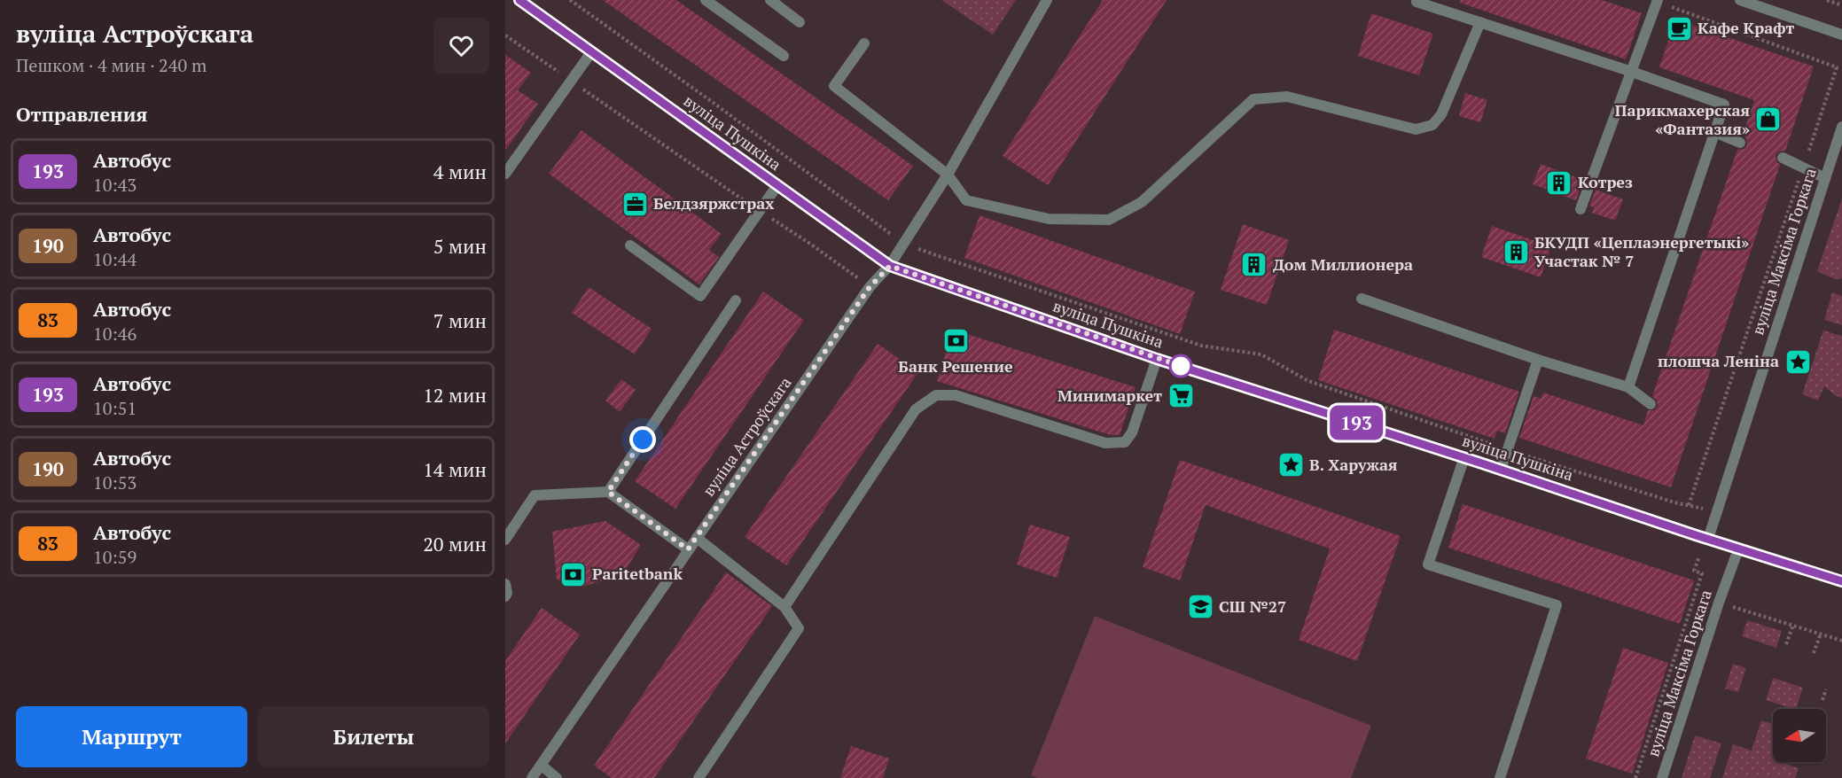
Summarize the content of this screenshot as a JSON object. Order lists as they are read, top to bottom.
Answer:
{
  "streets": {
    "main road": ["вуліца Пушкіна"],
    "street": ["вуліца Максіма Горкага", "вуліца Астроўскага"]
  },
  "crossings": [
    ["вуліца Пушкіна", "вуліца Максіма Горкага"],
    ["вуліца Пушкіна", "вуліца Астроўскага"]
  ],
  "places": {
    "cafe": ["Кафе Крафт"],
    "shop": ["Парикмахерская «Фантазия»"],
    "building": ["Котрез", "БКУДП «Цеплаэнергетыкі» Участак № 7", "Дом Миллионера"],
    "office": ["Белдзяржстрах"],
    "bank": ["Банк Решение", "Paritetbank"],
    "place": ["плошча Леніна", "В. Харужая"],
    "supermarket": ["Минимаркет"],
    "school or university": ["СШ №27"]
  },
  "lines": ["bus line 193"],
  "north": "left",
  "page": {
    "heading": [
      ["вуліца Астроўскага", "Пешком · 4 мин · 240 m"],
      "Отправления"
    ],
    "on_map": "193",
    "list": [
      {
        "mark": "193",
        "name": "Автобус",
        "note": "10:43",
        "value": "4 мин"
      },
      {
        "mark": "190",
        "name": "Автобус",
        "note": "10:44",
        "value": "5 мин"
      },
      {
        "mark": "83",
        "name": "Автобус",
        "note": "10:46",
        "value": "7 мин"
      },
      {
        "mark": "193",
        "name": "Автобус",
        "note": "10:51",
        "value": "12 мин"
      },
      {
        "mark": "190",
        "name": "Автобус",
        "note": "10:53",
        "value": "14 мин"
      },
      {
        "mark": "83",
        "name": "Автобус",
        "note": "10:59",
        "value": "20 мин"
      }
    ],
    "buttons": ["Маршрут", "Билеты"]
  }
}
